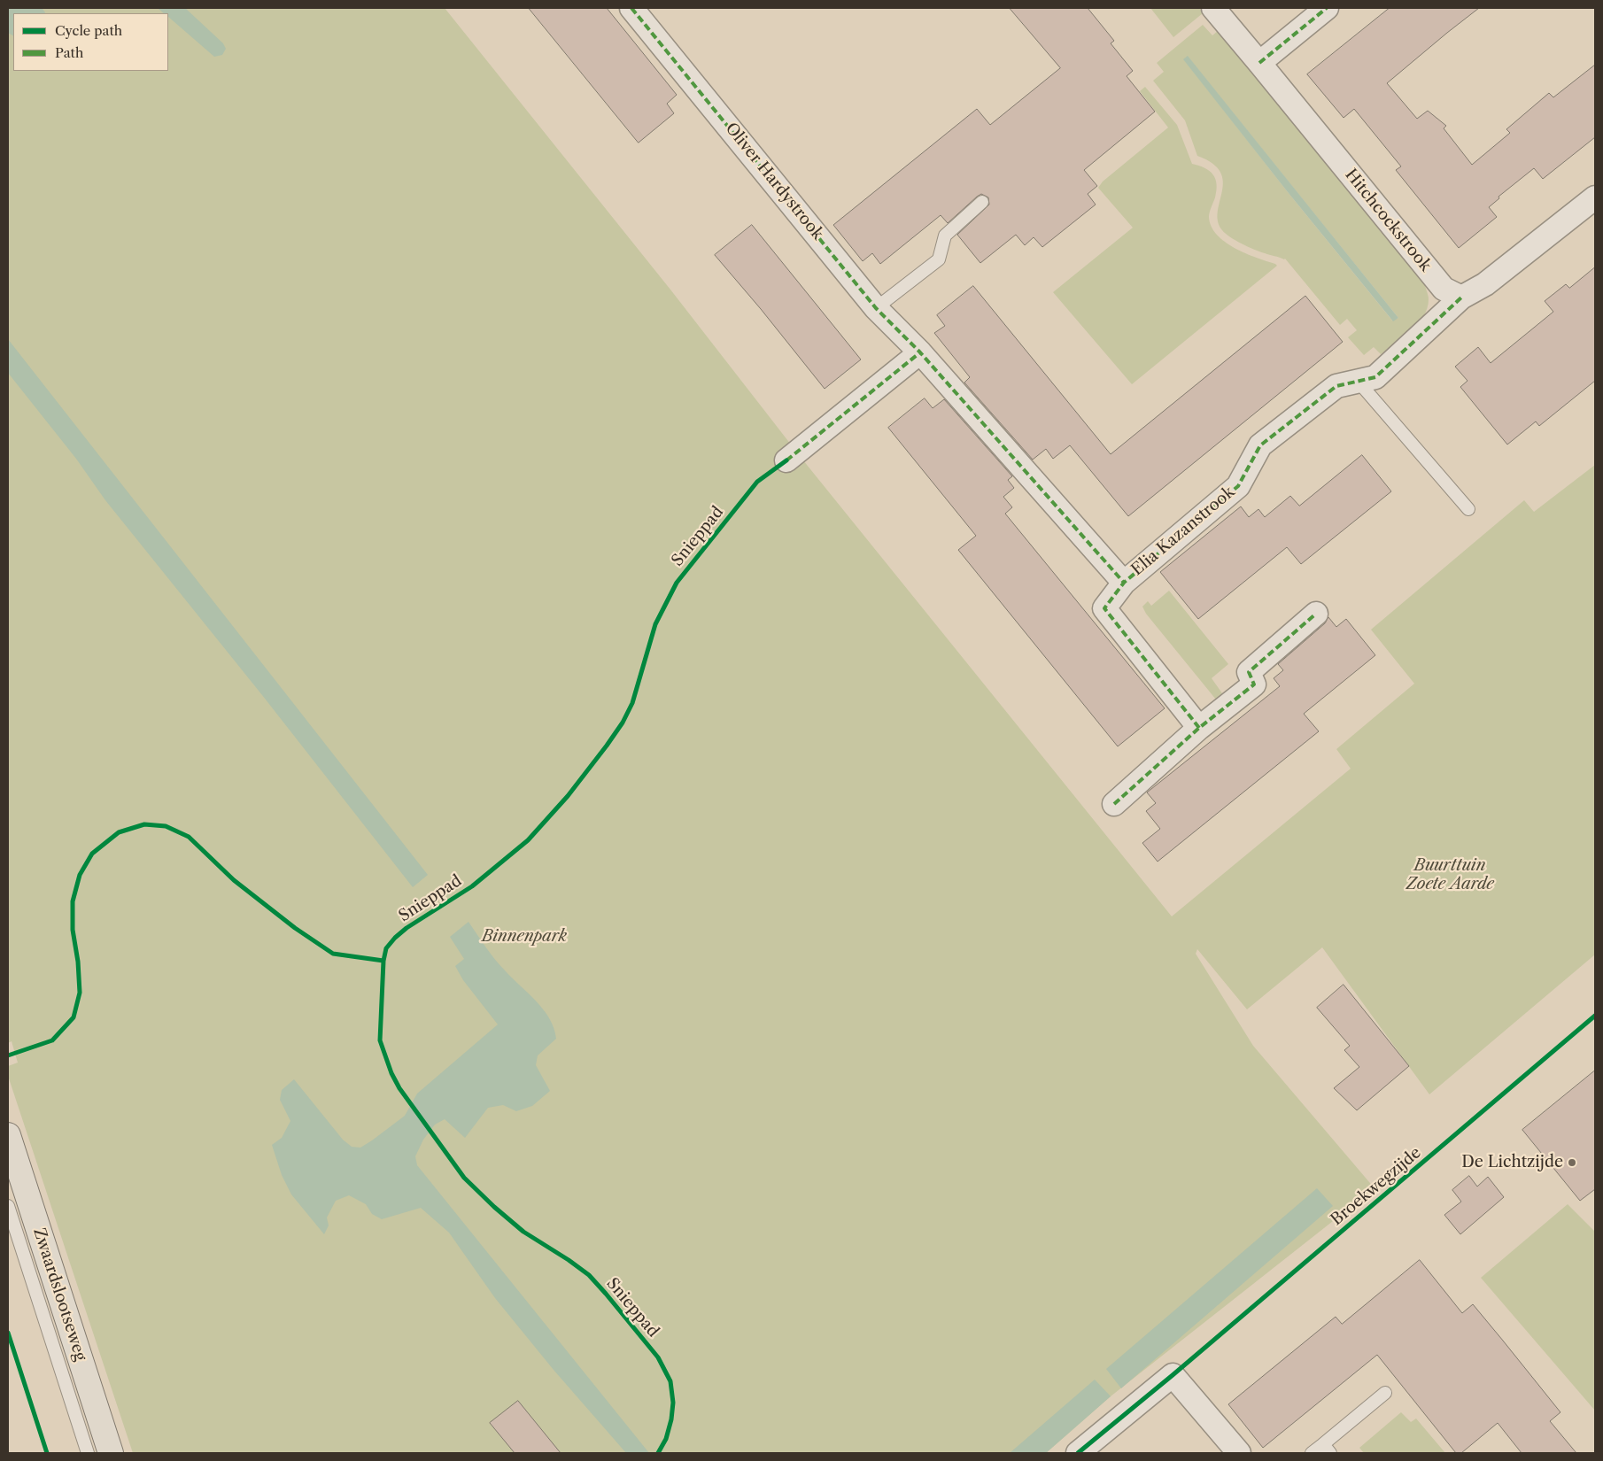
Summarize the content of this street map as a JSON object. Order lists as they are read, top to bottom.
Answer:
{
  "streets": {
    "main road": ["Zwaardslootseweg"],
    "street": ["Oliver Hardystrook", "Hitchcockstrook", "Elia Kazanstrook"],
    "cycle path": ["Snieppad", "Broekwegzijde"]
  },
  "crossings": [
    ["Oliver Hardystrook", "Elia Kazanstrook"],
    ["Hitchcockstrook", "Elia Kazanstrook"]
  ],
  "parks": ["Buurttuin Zoete Aarde", "Binnenpark"],
  "places": ["De Lichtzijde"],
  "legend": ["Cycle path", "Path"]
}
